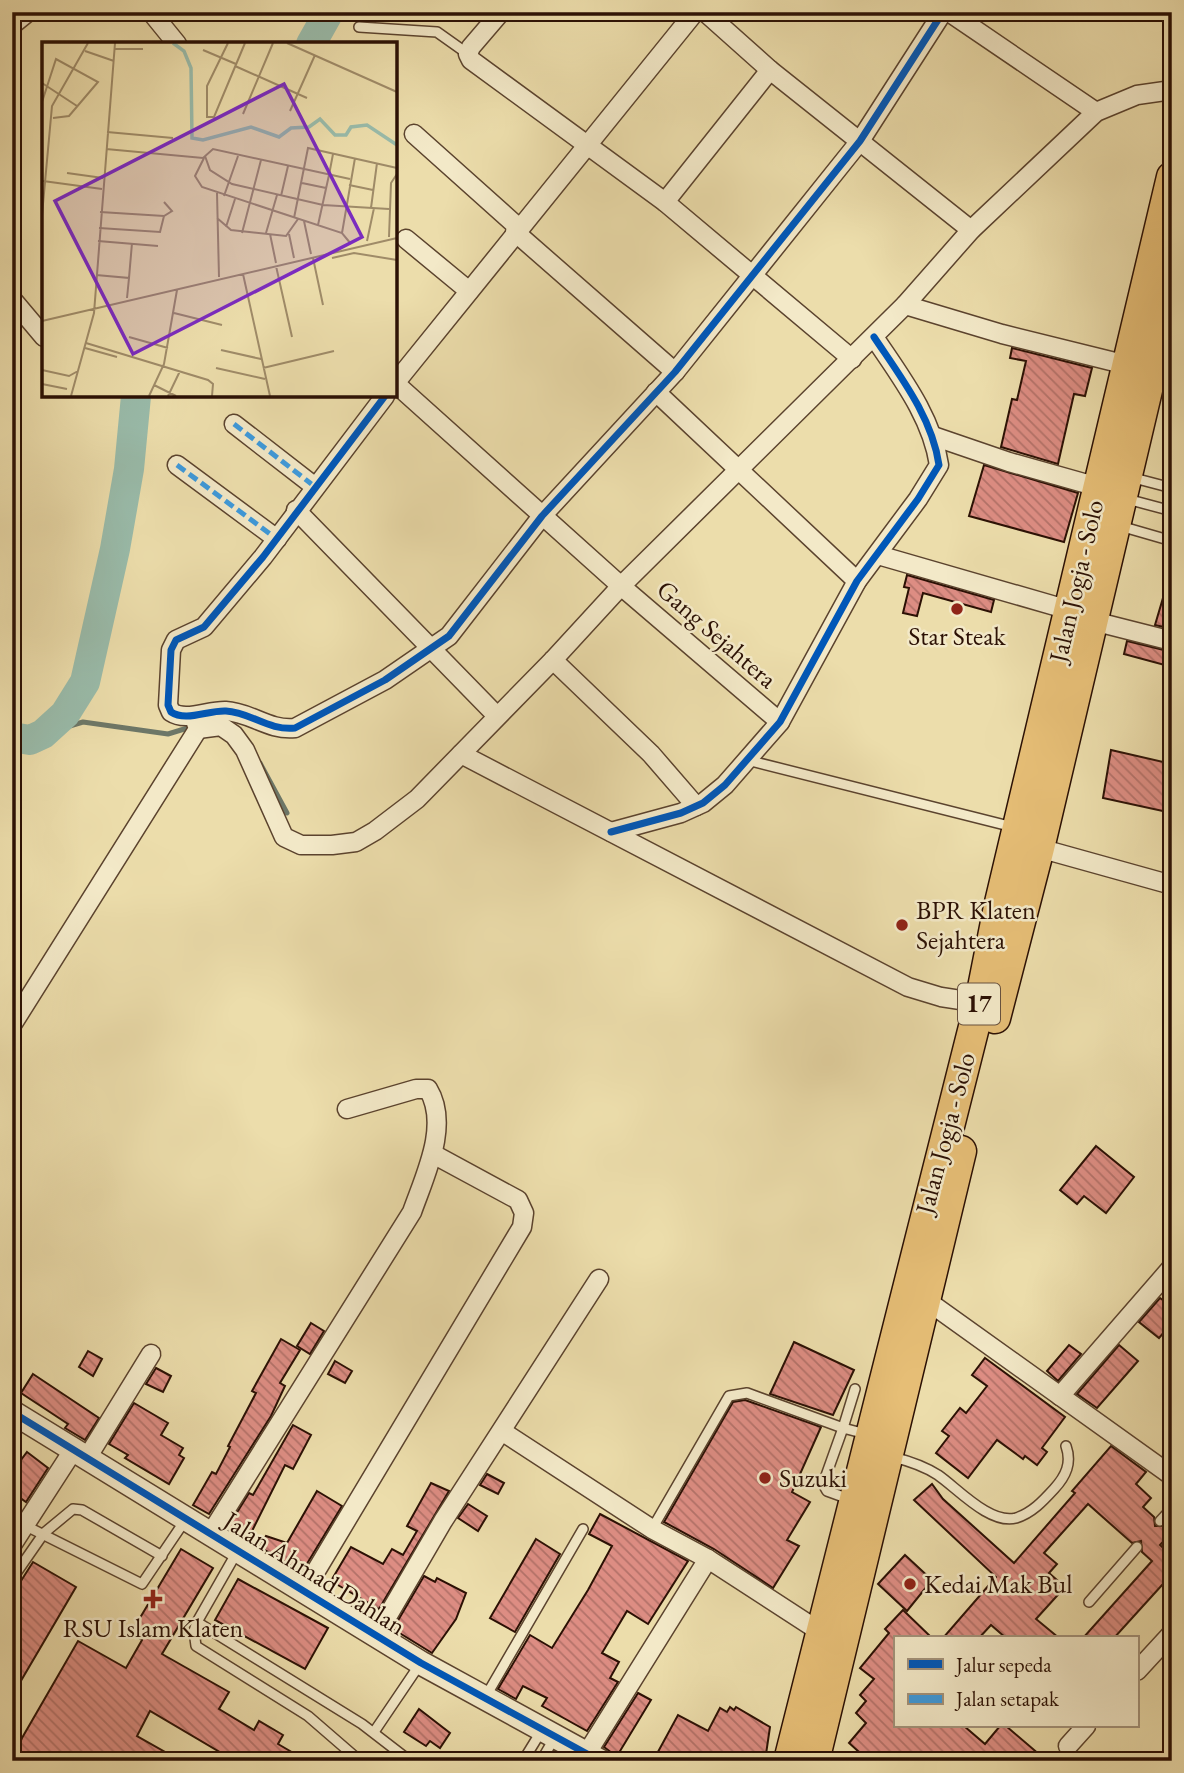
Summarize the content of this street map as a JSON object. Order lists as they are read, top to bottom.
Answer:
{
  "streets": {
    "highway": ["Jalan Jogja - Solo", "17"],
    "street": ["Gang Sejahtera", "Jalan Ahmad Dahlan"]
  },
  "places": {
    "other": [
      "Star Steak",
      "BPR Klaten Sejahtera",
      "Suzuki",
      "Kedai Mak Bul"
    ],
    "health": ["RSU Islam Klaten"]
  },
  "legend": ["Jalur sepeda", "Jalan setapak"]
}
